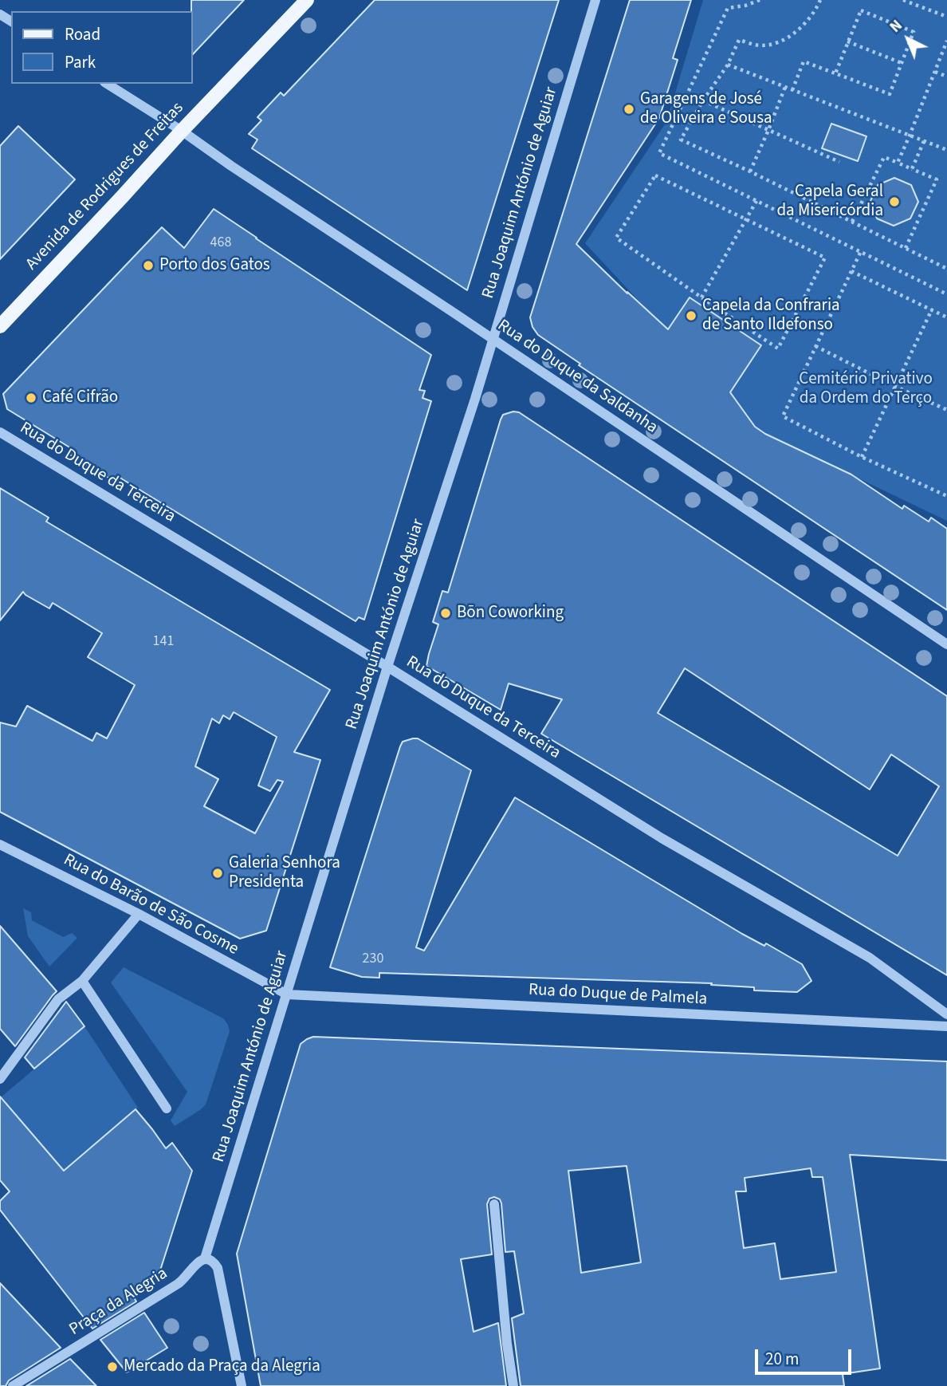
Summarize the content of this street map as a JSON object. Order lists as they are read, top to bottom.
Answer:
{
  "streets": {
    "main road": ["Avenida de Rodrigues de Freitas"],
    "street": [
      "Rua Joaquim António de Aguiar",
      "Rua do Duque da Saldanha",
      "Rua do Duque da Terceira",
      "Rua do Barão de São Cosme",
      "Rua do Duque de Palmela",
      "Praça da Alegria"
    ]
  },
  "crossings": [
    ["Avenida de Rodrigues de Freitas", "Rua do Duque da Saldanha"],
    ["Rua Joaquim António de Aguiar", "Rua do Duque da Saldanha"],
    ["Rua Joaquim António de Aguiar", "Rua do Duque da Terceira"],
    ["Rua Joaquim António de Aguiar", "Rua do Barão de São Cosme"],
    ["Rua Joaquim António de Aguiar", "Rua do Duque de Palmela"],
    ["Rua Joaquim António de Aguiar", "Praça da Alegria"],
    ["Rua do Barão de São Cosme", "Rua do Duque de Palmela"]
  ],
  "parks": ["Cemitério Privativo da Ordem do Terço"],
  "places": [
    "Garagens de José de Oliveira e Sousa",
    "Capela Geral da Misericórdia",
    "Porto dos Gatos",
    "Capela da Confraria de Santo Ildefonso",
    "Café Cifrão",
    "Bōn Coworking",
    "Galeria Senhora Presidenta",
    "Mercado da Praça da Alegria"
  ],
  "house_numbers": ["468", "141", "230"],
  "legend": ["Road", "Park"],
  "scale_bar": "20 m",
  "north": "top left"
}
